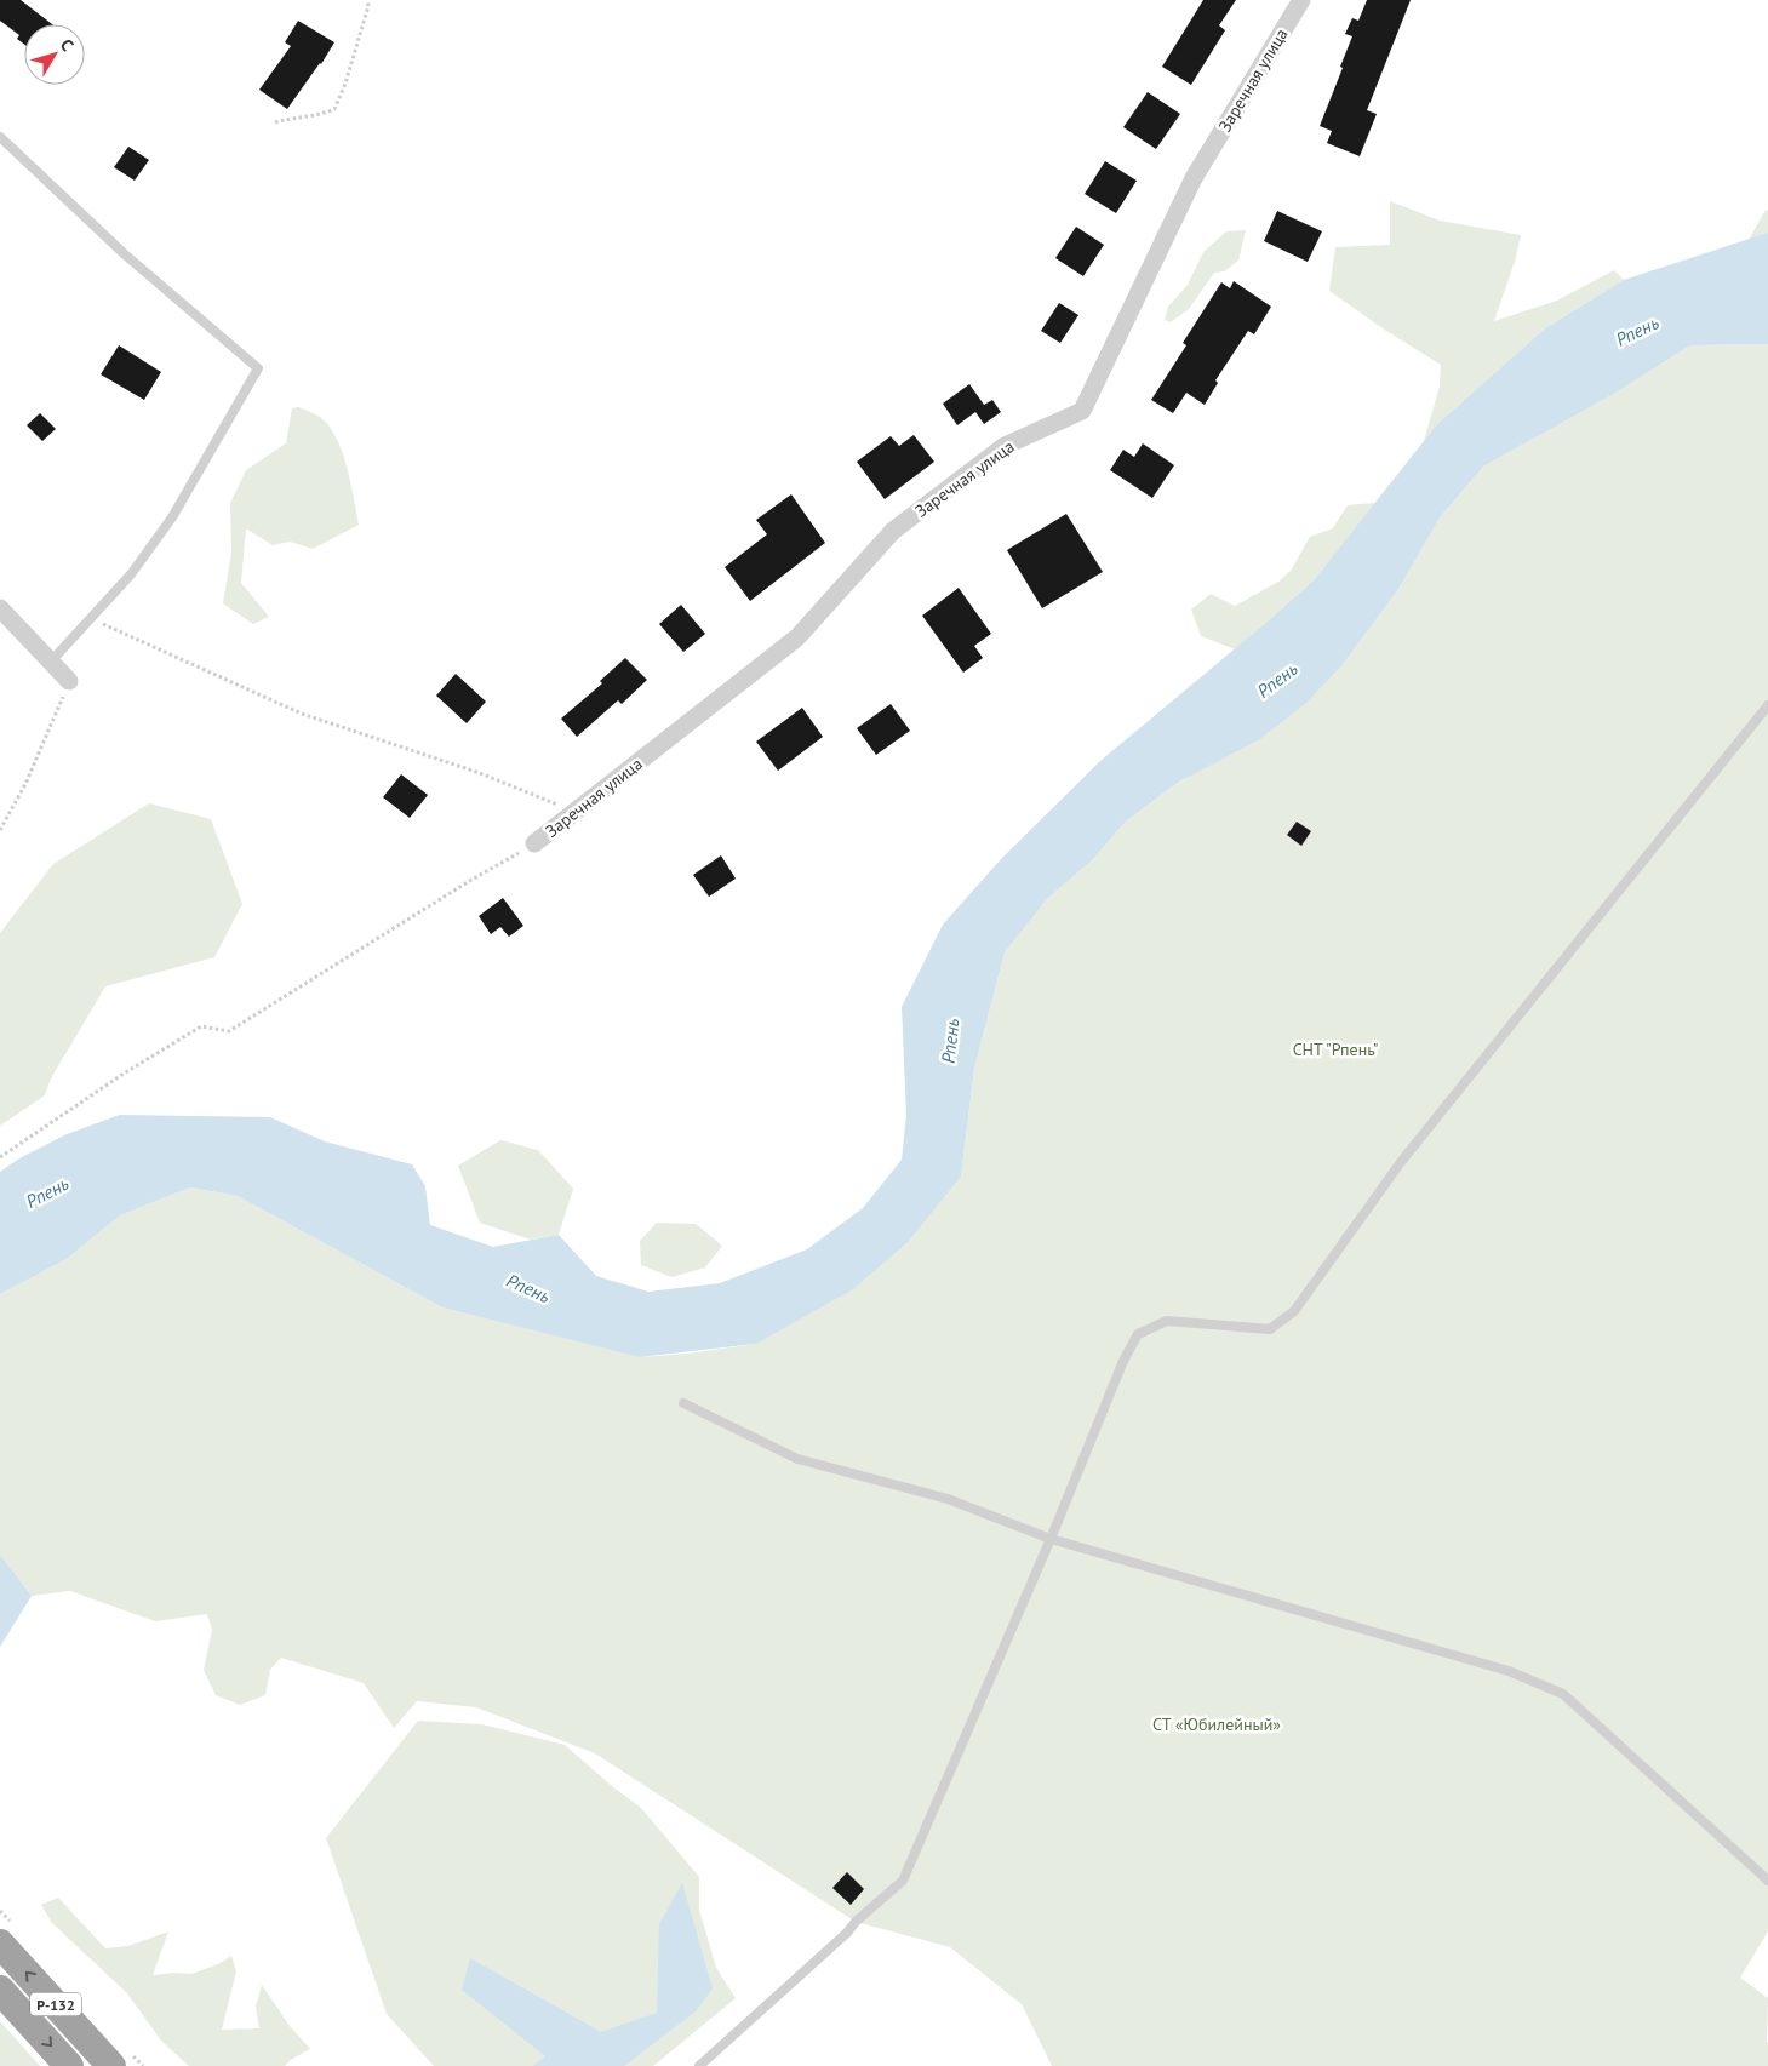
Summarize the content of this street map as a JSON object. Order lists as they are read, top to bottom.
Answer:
{
  "streets": {
    "highway": ["Р-132"],
    "street": ["Заречная улица"]
  },
  "water": ["Рпень"],
  "parks": ["СНТ \"Рпень\"", "СТ «Юбилейный»"],
  "north": "top right"
}
